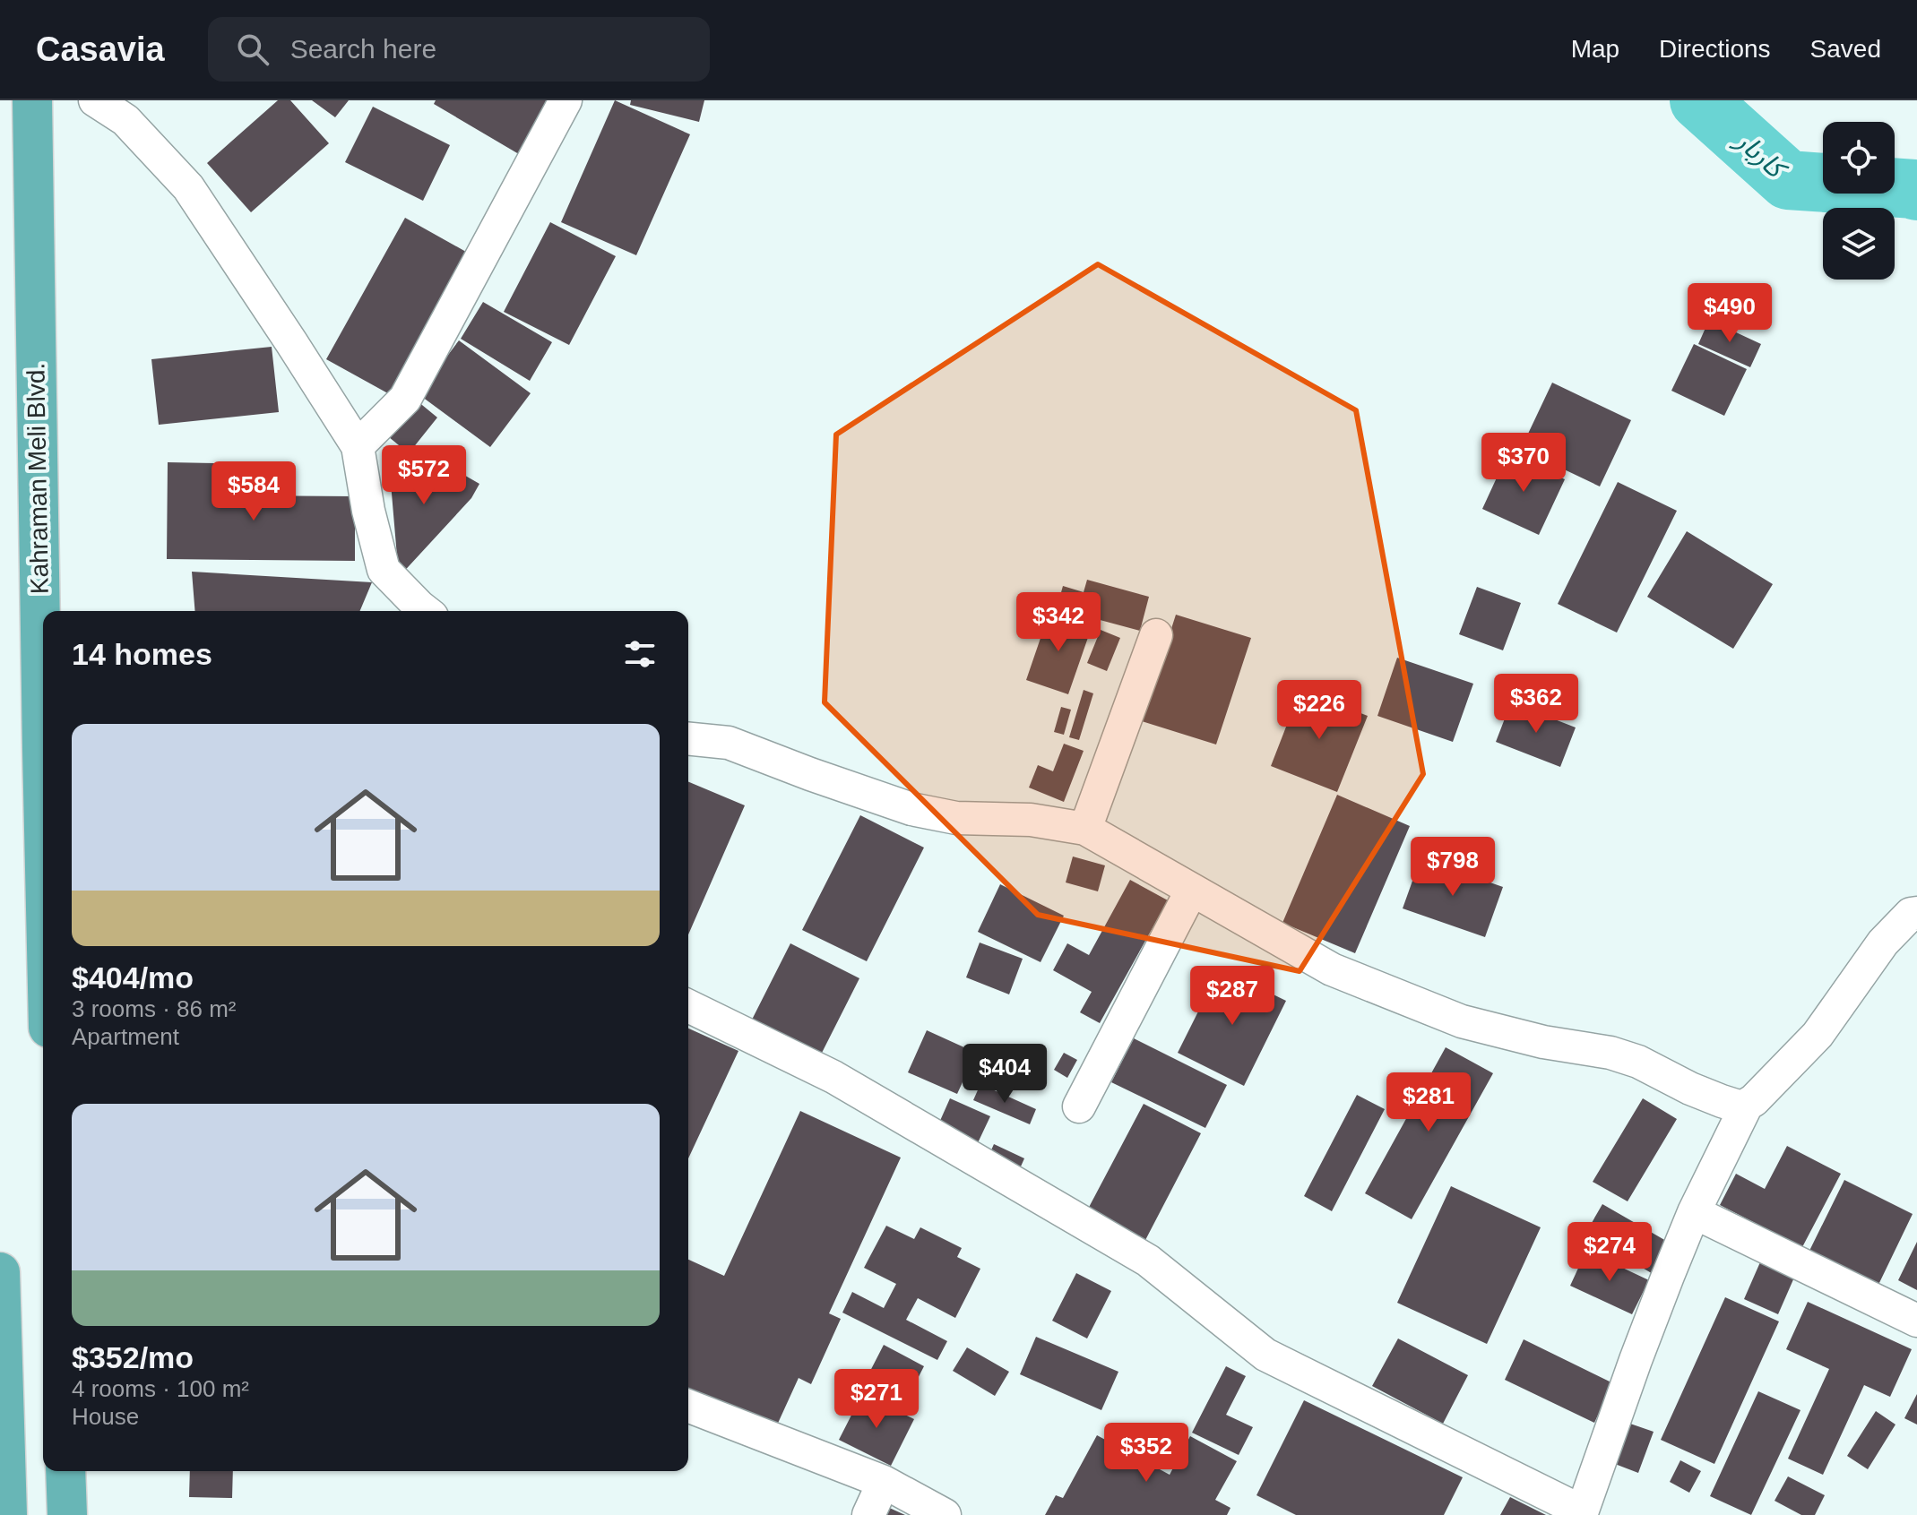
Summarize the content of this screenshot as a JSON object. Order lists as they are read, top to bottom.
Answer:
{
  "streets": {
    "highway": ["Kahraman Meli Blvd."]
  },
  "water": ["کاربار"],
  "page": {
    "header": "Casavia",
    "search": "Search here",
    "nav": ["Map", "Directions", "Saved"],
    "price": [
      "$490",
      "$370",
      "$572",
      "$584",
      "$342",
      "$362",
      "$226",
      "$798",
      "$287",
      "$404",
      "$281",
      "$274",
      "$271",
      "$352"
    ],
    "heading": "14 homes",
    "list": [
      {
        "name": "$404/mo",
        "note": "3 rooms · 86 m² · Apartment"
      },
      {
        "name": "$352/mo",
        "note": "4 rooms · 100 m² · House"
      }
    ]
  }
}
